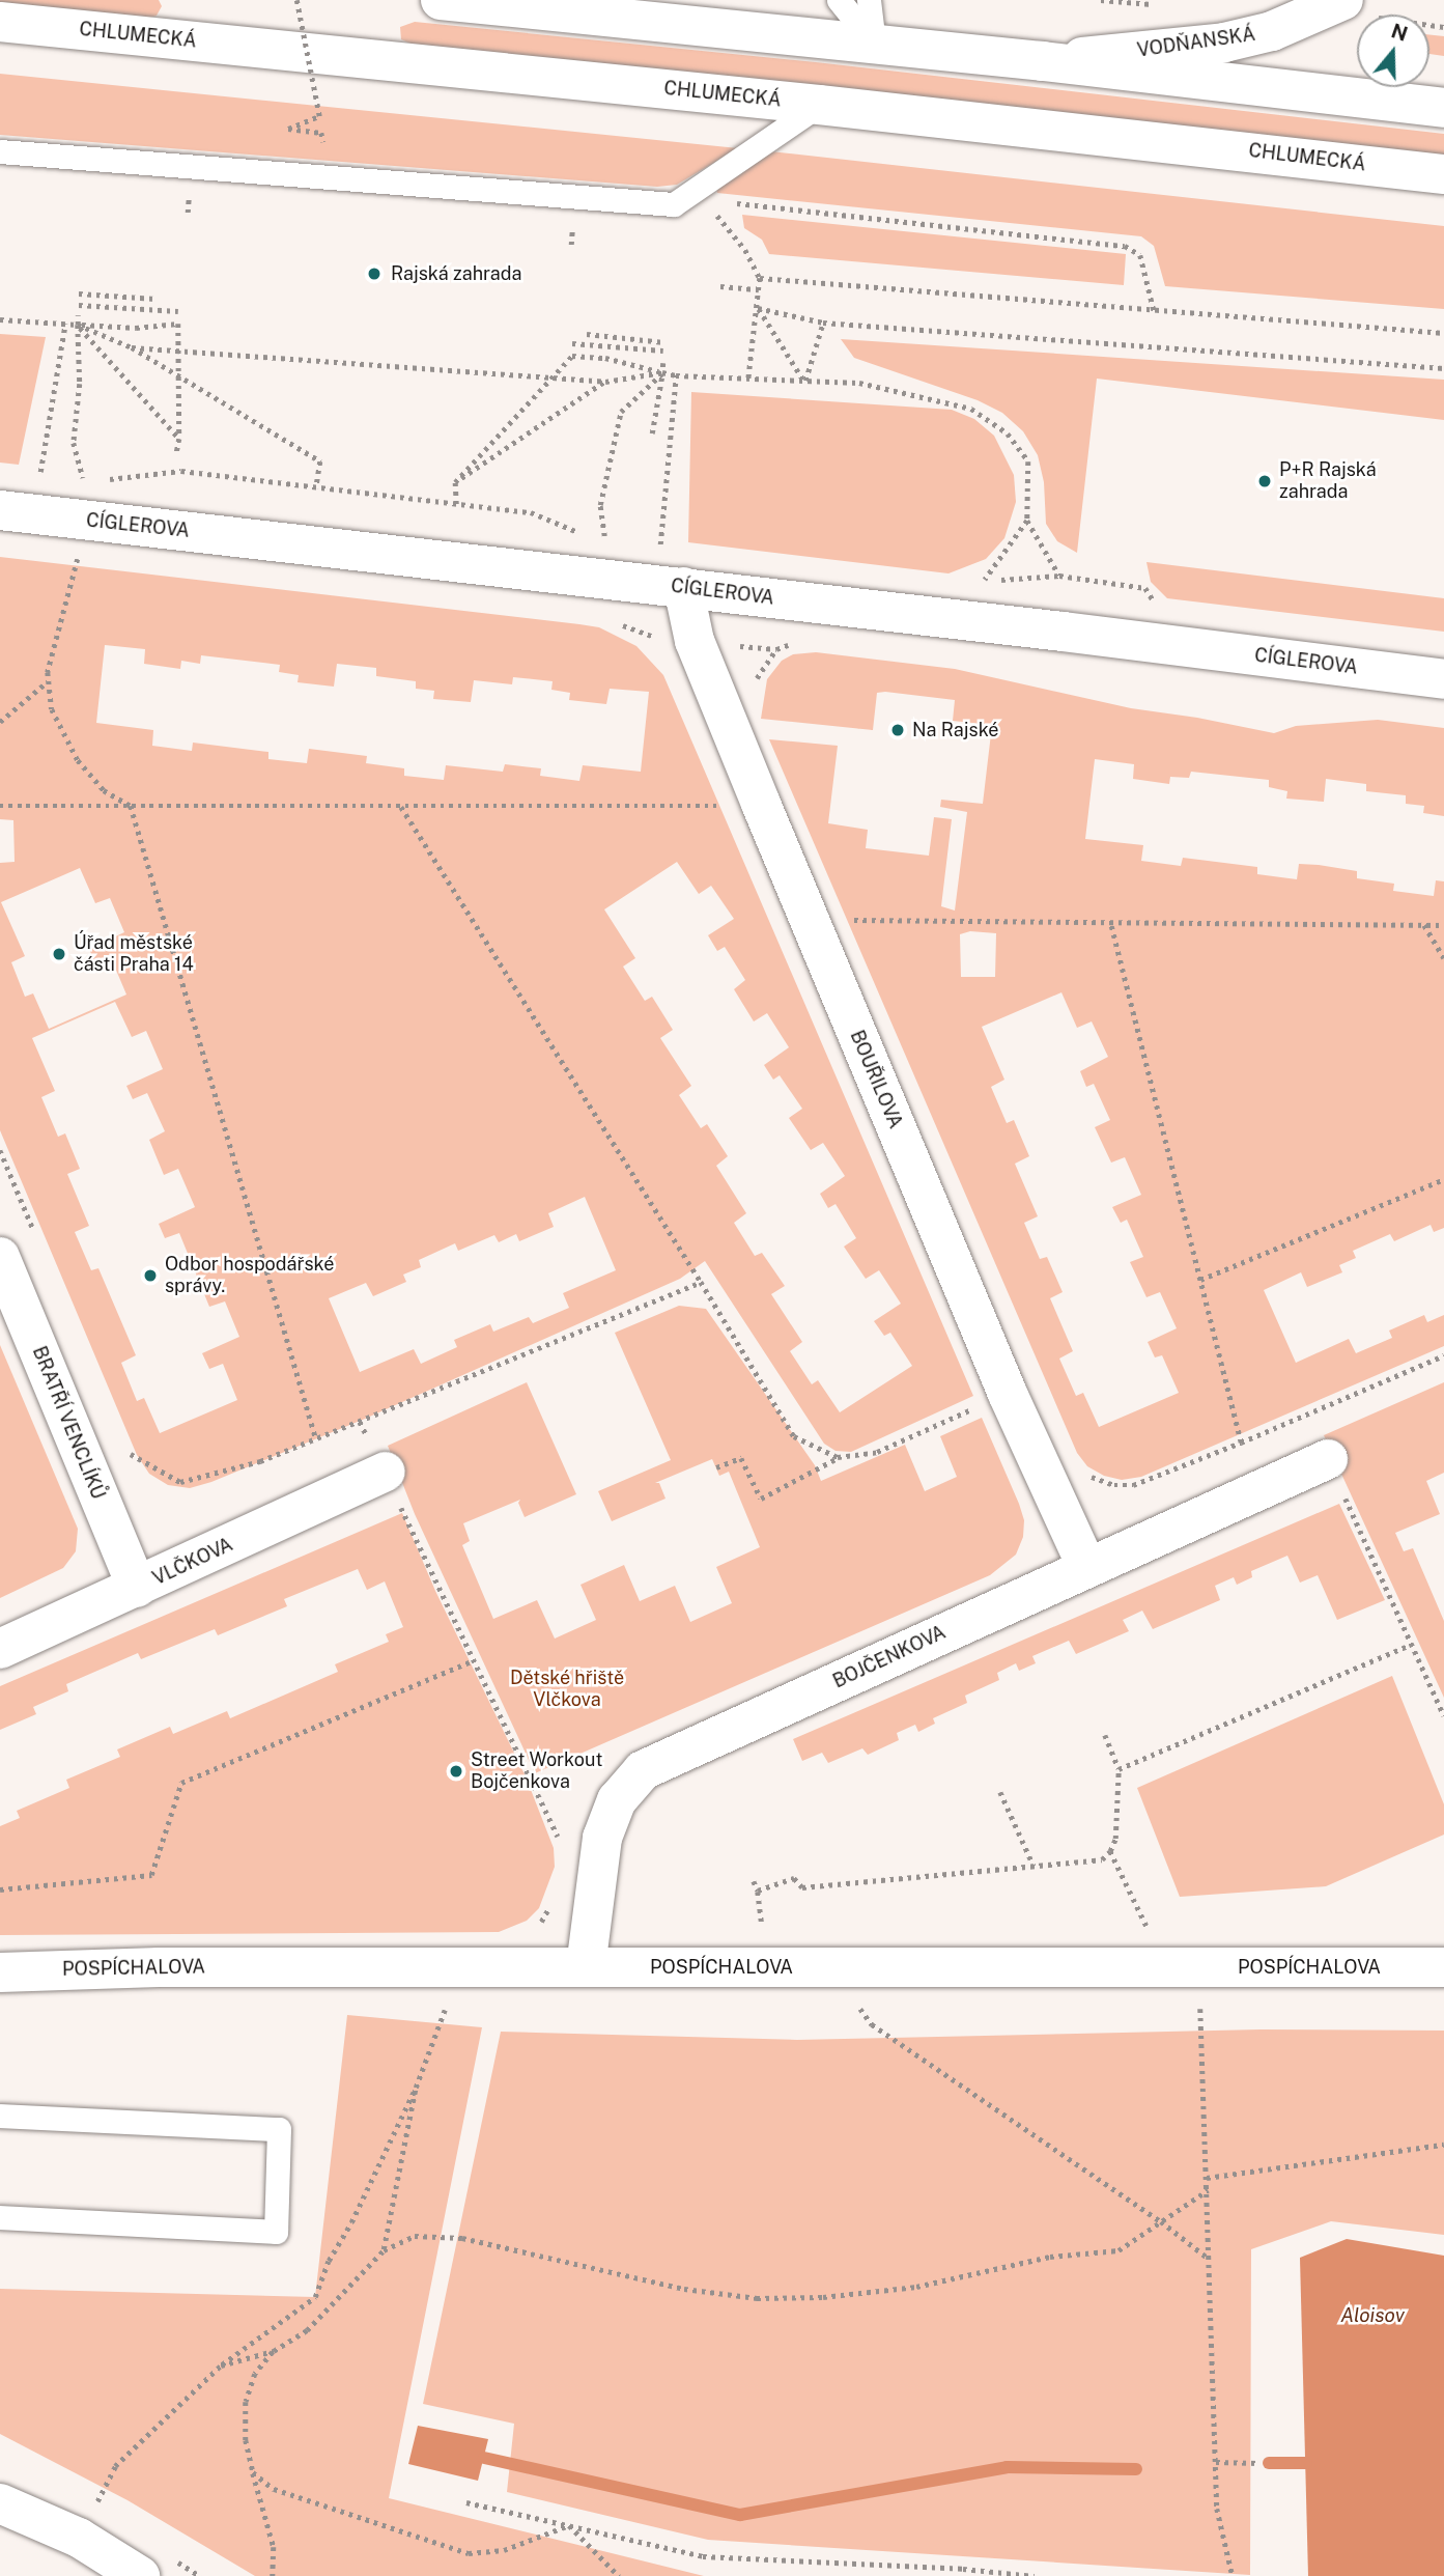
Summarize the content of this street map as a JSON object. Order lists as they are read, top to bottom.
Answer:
{
  "streets": {
    "street": [
      "CHLUMECKÁ",
      "VODŇANSKÁ",
      "CÍGLEROVA",
      "BOUŘILOVA",
      "BRATŘÍ VENCLÍKŮ",
      "VLČKOVA",
      "BOJČENKOVA",
      "POSPÍCHALOVA"
    ]
  },
  "crossings": [
    ["CÍGLEROVA", "BOUŘILOVA"],
    ["BOUŘILOVA", "BOJČENKOVA"],
    ["BRATŘÍ VENCLÍKŮ", "VLČKOVA"],
    ["BOJČENKOVA", "POSPÍCHALOVA"]
  ],
  "water": ["Aloisov"],
  "parks": ["Dětské hřiště Vlčkova"],
  "places": [
    "Rajská zahrada",
    "P+R Rajská zahrada",
    "Na Rajské",
    "Úřad městské části Praha 14",
    "Odbor hospodářské správy.",
    "Street Workout Bojčenkova"
  ],
  "north": "top"
}
